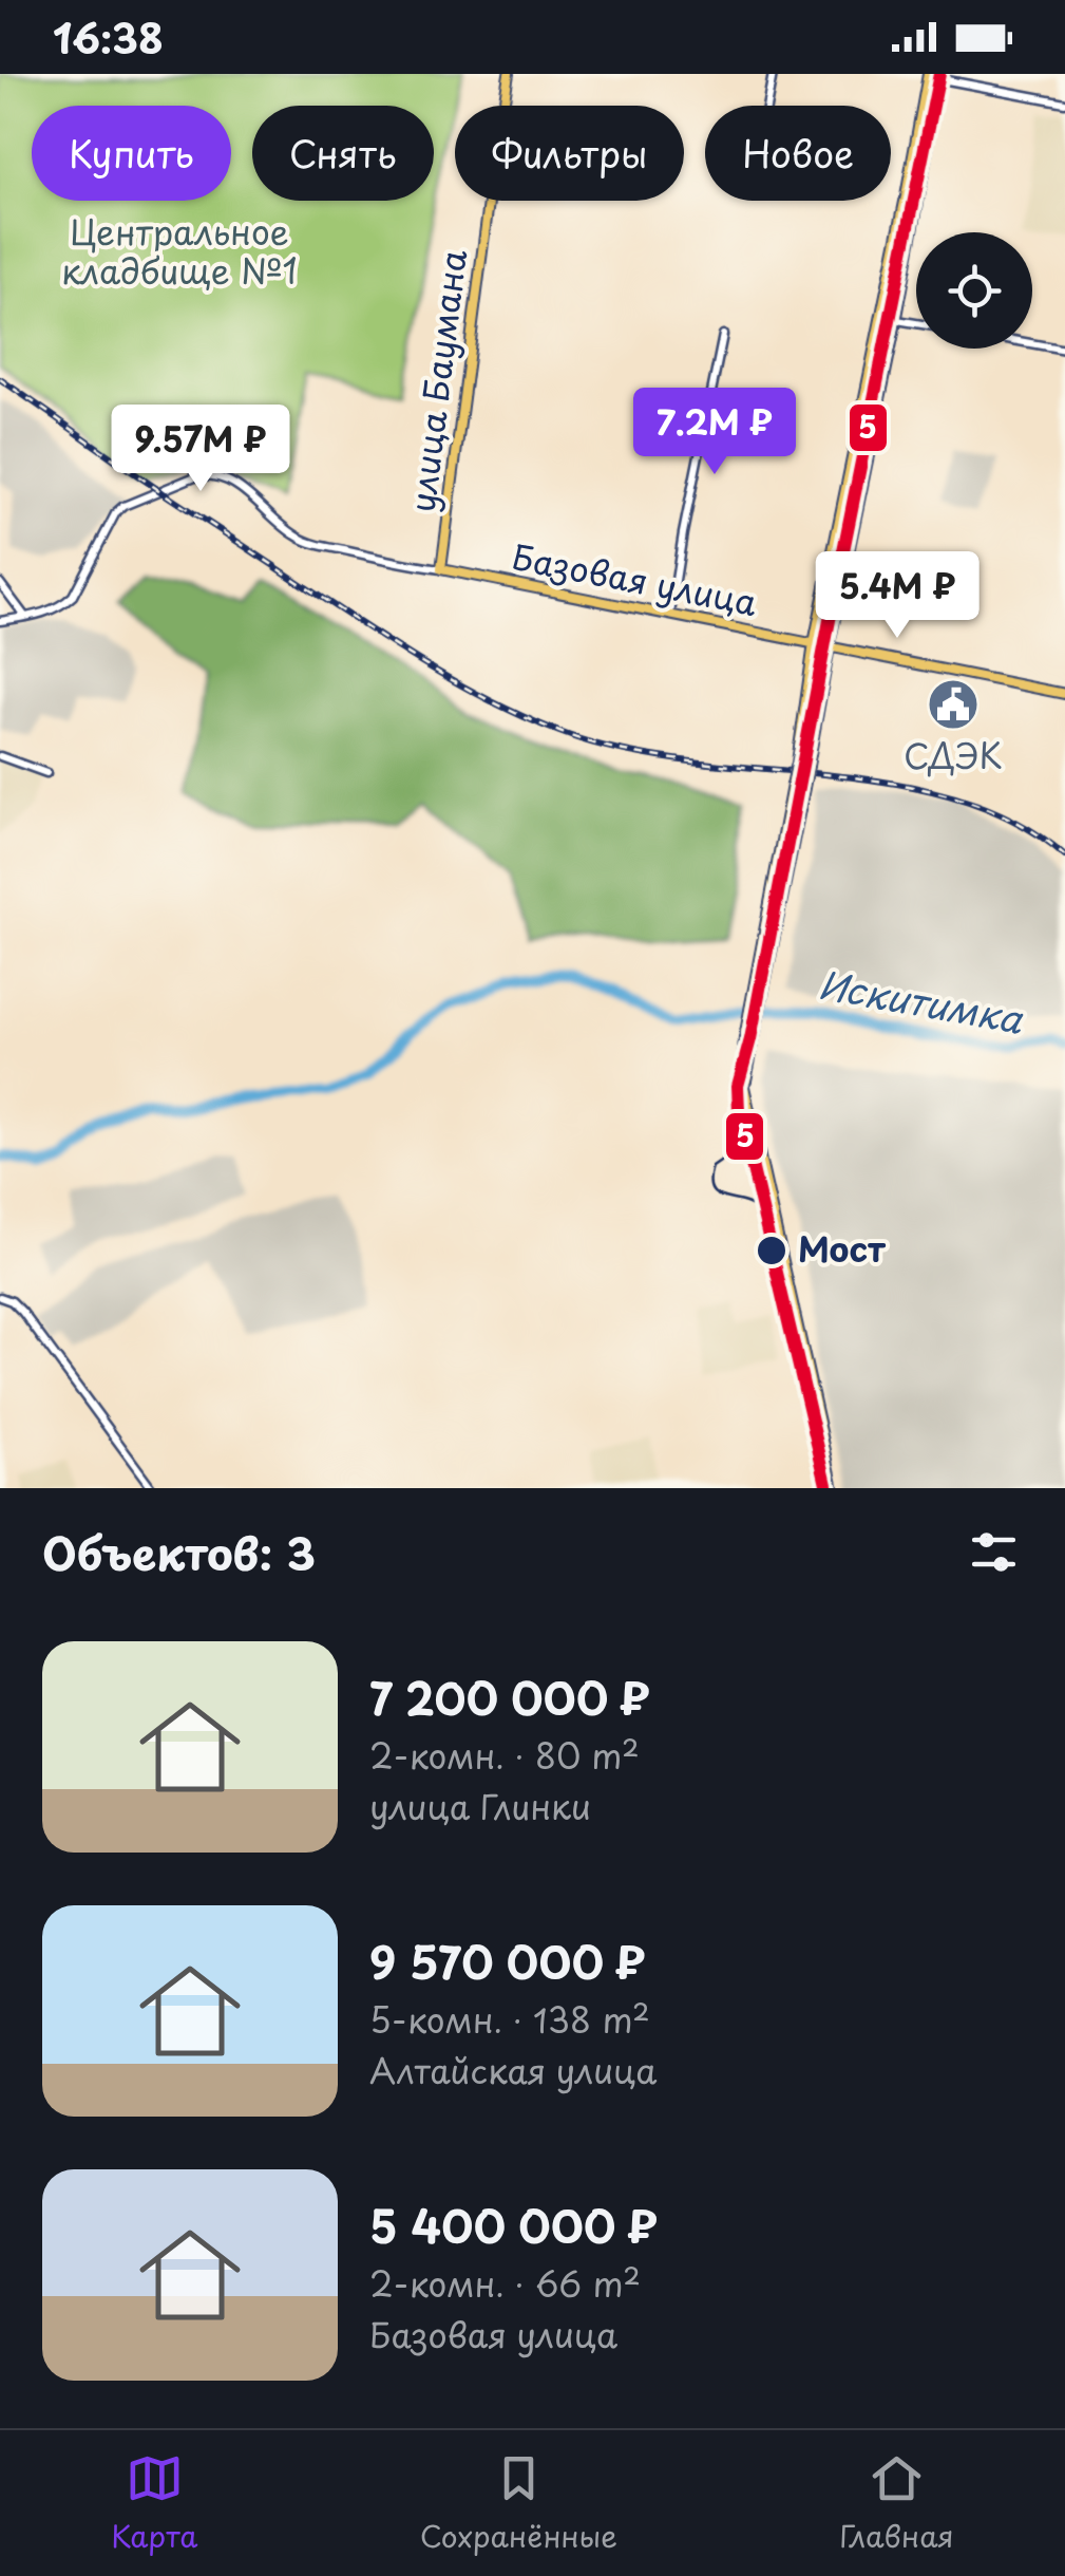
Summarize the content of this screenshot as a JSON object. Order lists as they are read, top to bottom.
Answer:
{
  "streets": {
    "main road": ["улица Баумана", "Базовая улица"]
  },
  "crossings": [
    ["улица Баумана", "Базовая улица"]
  ],
  "water": ["Искитимка"],
  "parks": ["Центральное кладбище №1"],
  "places": {
    "public building": ["СДЭК"],
    "other": ["Мост"]
  },
  "lines": ["tram line 5"],
  "page": {
    "status": "16:38",
    "chip": [
      "Купить",
      "Снять",
      "Фильтры",
      "Новое"
    ],
    "price": ["7.2M ₽", "9.57M ₽", "5.4M ₽"],
    "heading": "Объектов: 3",
    "list": [
      {
        "name": "7 200 000 ₽",
        "note": "2-комн. · 80 m² · улица Глинки"
      },
      {
        "name": "9 570 000 ₽",
        "note": "5-комн. · 138 m² · Алтайская улица"
      },
      {
        "name": "5 400 000 ₽",
        "note": "2-комн. · 66 m² · Базовая улица"
      }
    ],
    "tabs": ["Карта", "Сохранённые", "Главная"]
  }
}
